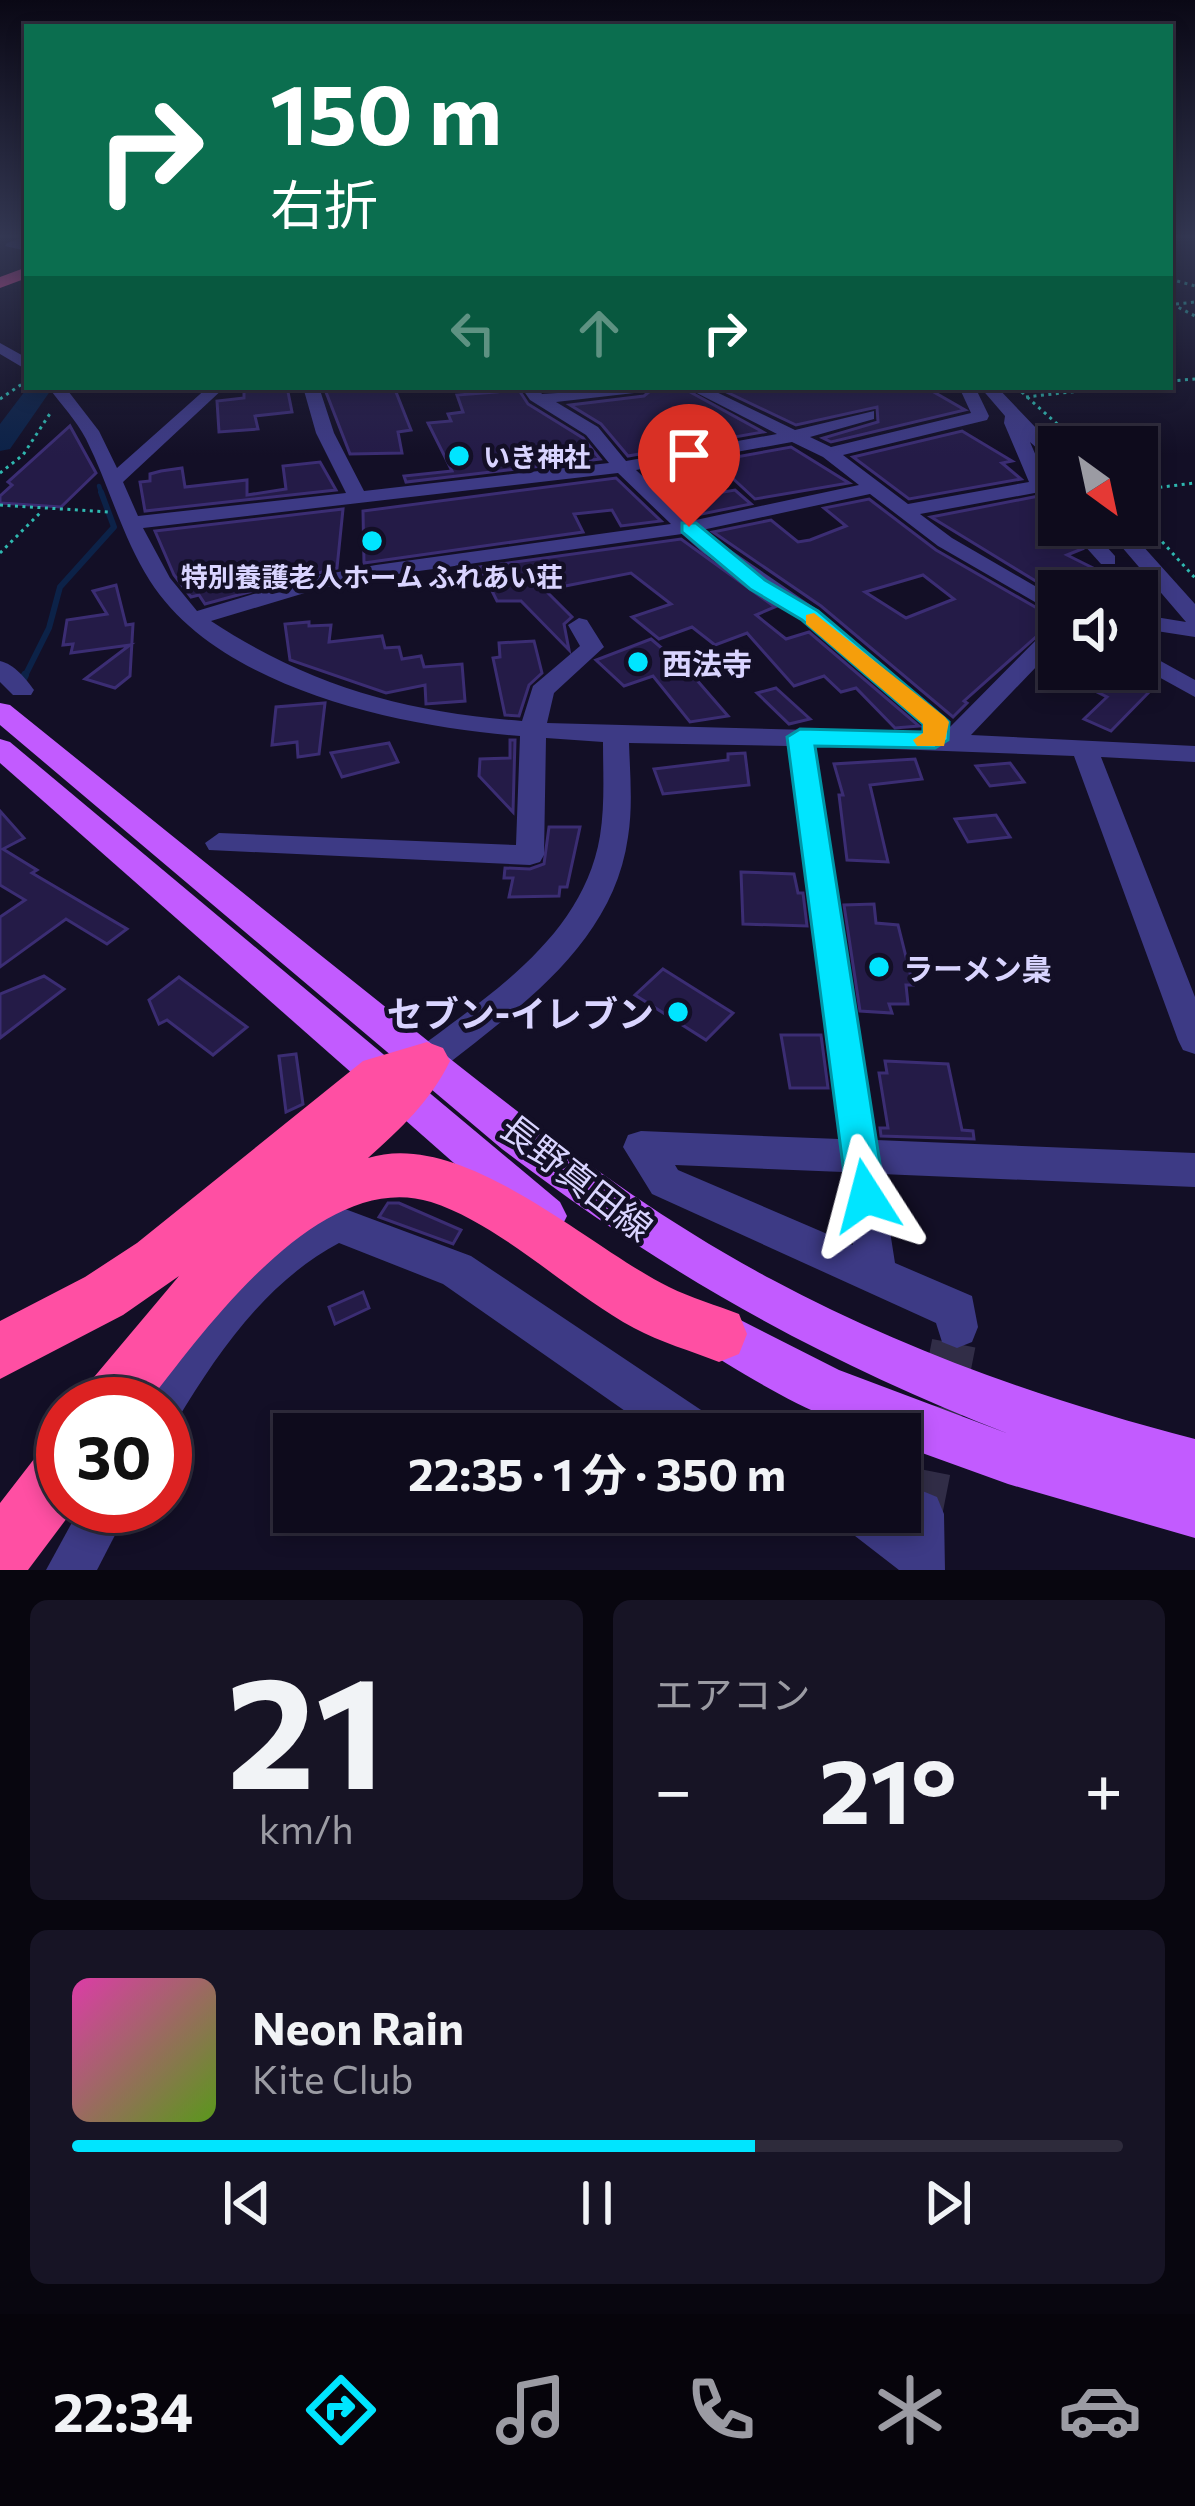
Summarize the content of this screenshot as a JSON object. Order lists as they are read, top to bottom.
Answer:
{
  "streets": {
    "main road": ["長野真田線"]
  },
  "places": [
    "いき神社",
    "特別養護老人ホーム ふれあい荘",
    "西法寺",
    "ラーメン梟",
    "セブン-イレブン"
  ],
  "north": "bottom right",
  "page": {
    "turn": ["150 m", "右折"],
    "limit": "30",
    "trip": "22:35 · 1 分 · 350 m",
    "tile": [
      ["21", "km/h"],
      "エアコン"
    ],
    "heat": ["−", "21°", "+"],
    "song": ["Neon Rain", "Kite Club"],
    "tabs": "22:34"
  }
}
